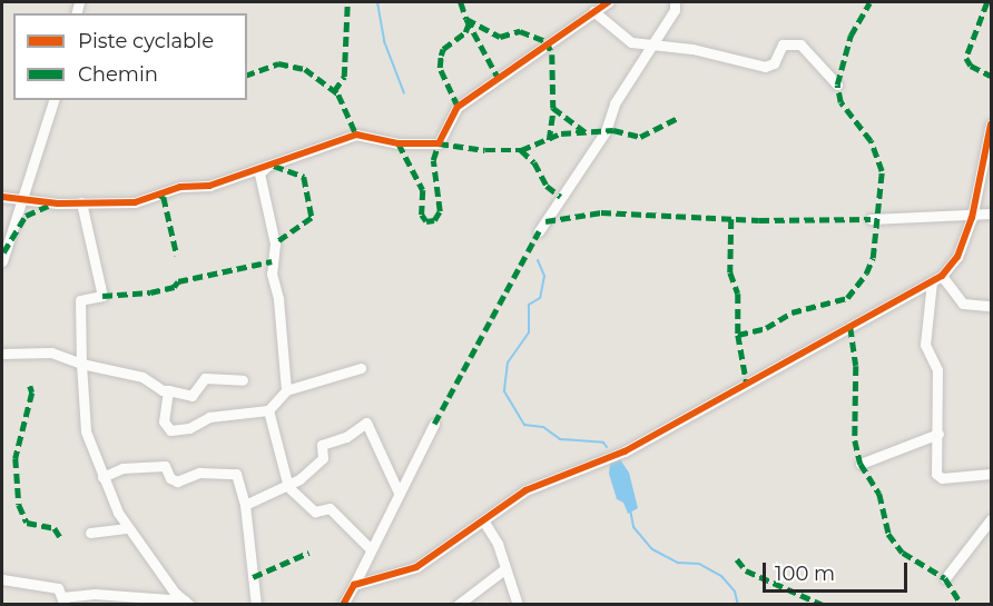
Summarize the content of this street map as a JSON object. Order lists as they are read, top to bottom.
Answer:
{
  "legend": ["Piste cyclable", "Chemin"],
  "scale_bar": "100 m"
}
